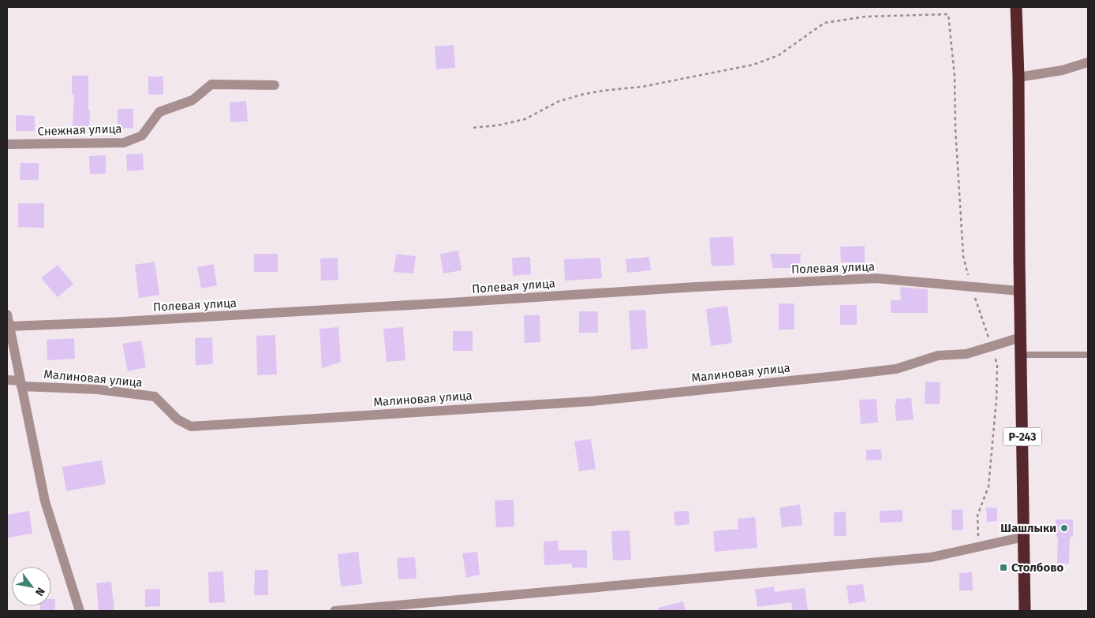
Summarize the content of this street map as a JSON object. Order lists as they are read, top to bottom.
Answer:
{
  "streets": {
    "highway": ["Р-243"],
    "street": ["Снежная улица", "Полевая улица", "Малиновая улица"]
  },
  "crossings": [
    ["Полевая улица", "Р-243"],
    ["Малиновая улица", "Р-243"]
  ],
  "places": {
    "other": ["Шашлыки"],
    "transit": ["Столбово"]
  },
  "north": "bottom right"
}
